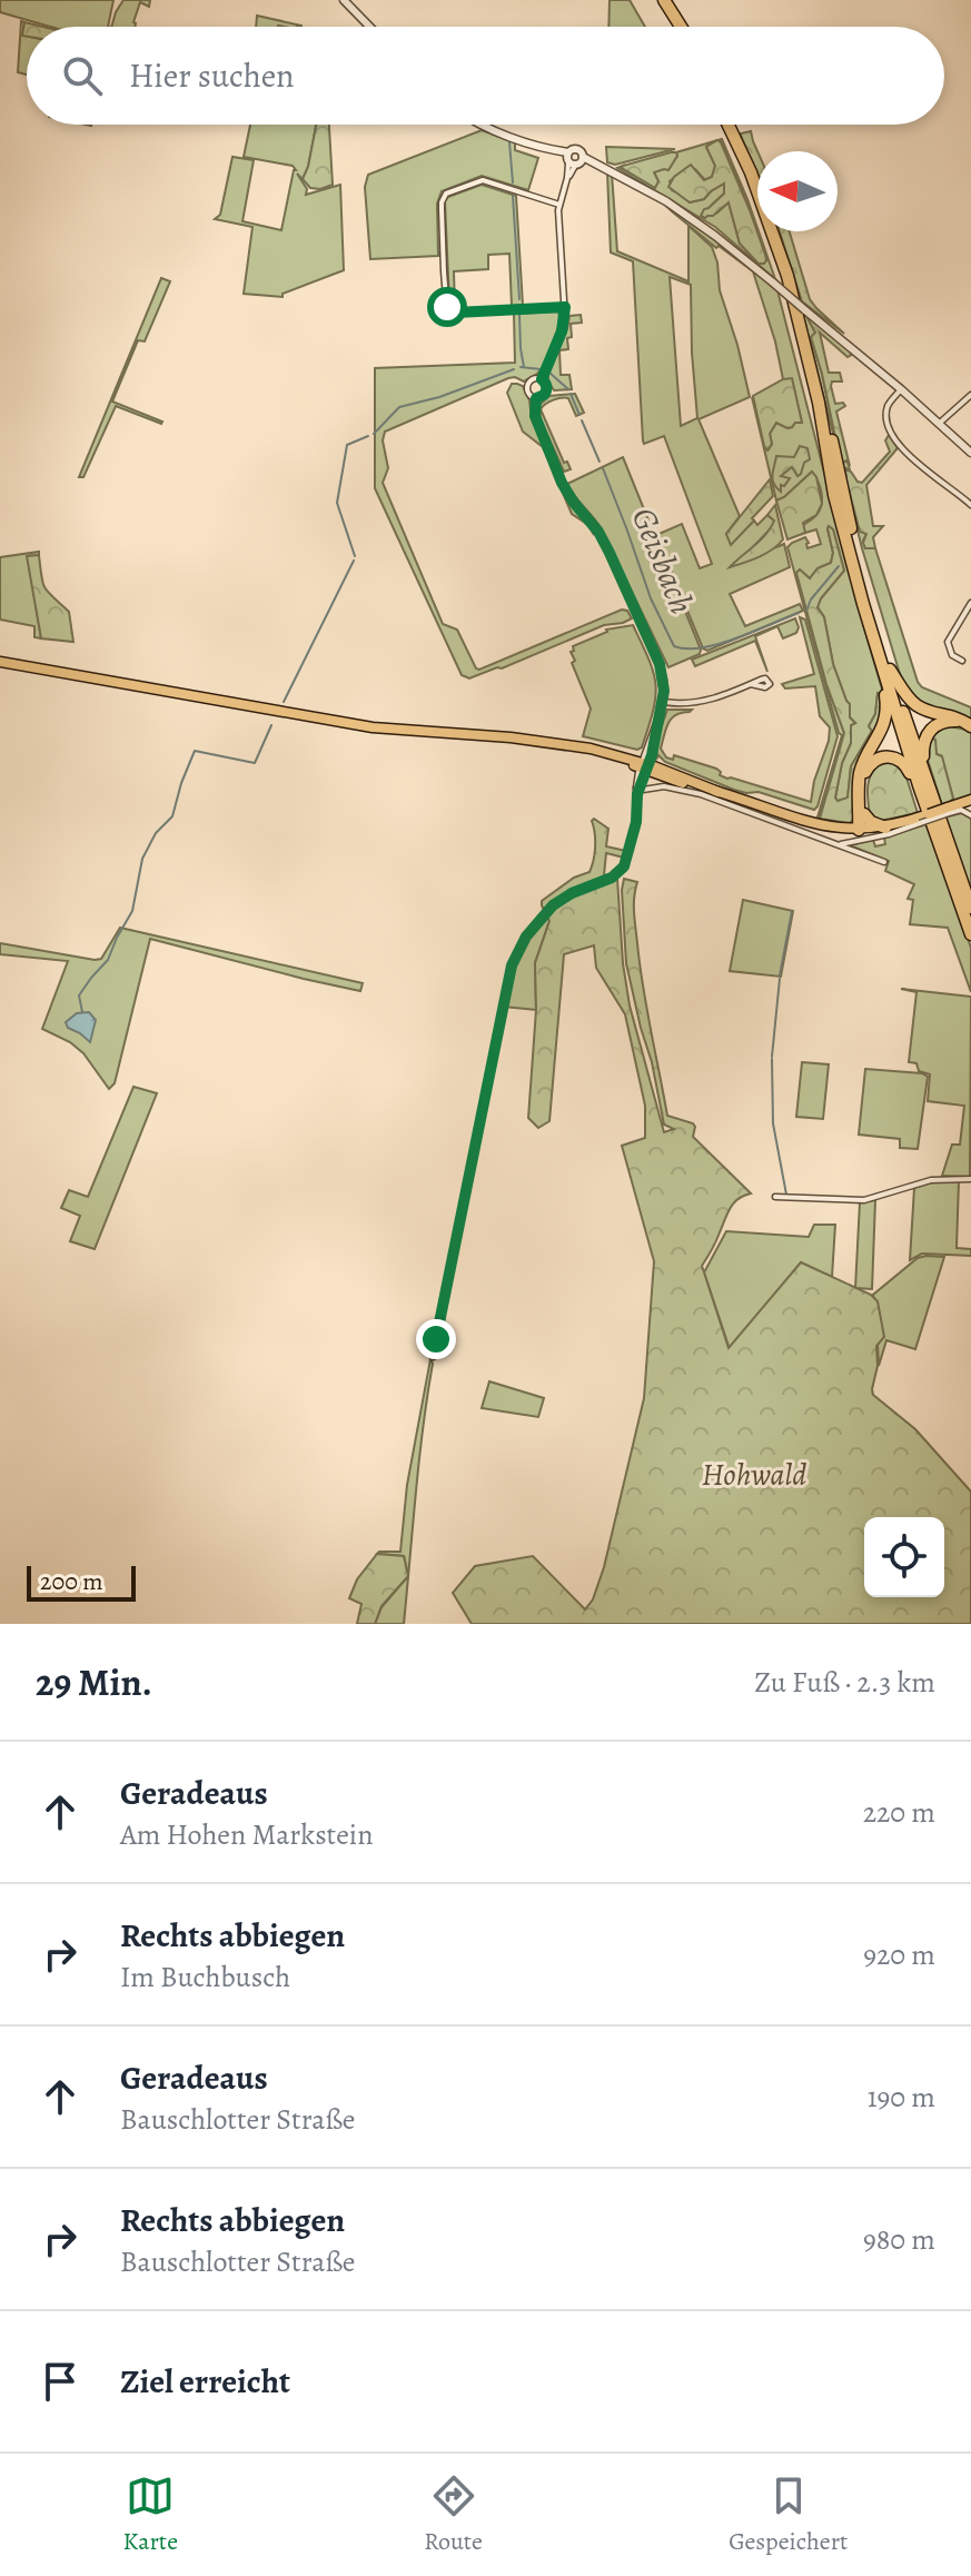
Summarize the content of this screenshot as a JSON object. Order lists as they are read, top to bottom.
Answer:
{
  "water": ["Geisbach"],
  "parks": ["Hohwald"],
  "scale_bar": "200 m",
  "north": "left",
  "page": {
    "search": "Hier suchen",
    "scale": "200 m",
    "heading": ["29 Min.", "Zu Fuß · 2.3 km"],
    "list": [
      ["Geradeaus", "Am Hohen Markstein", "220 m"],
      ["Rechts abbiegen", "Im Buchbusch", "920 m"],
      ["Geradeaus", "Bauschlotter Straße", "190 m"],
      ["Rechts abbiegen", "Bauschlotter Straße", "980 m"],
      "Ziel erreicht"
    ],
    "nav": ["Karte", "Route", "Gespeichert"]
  }
}
